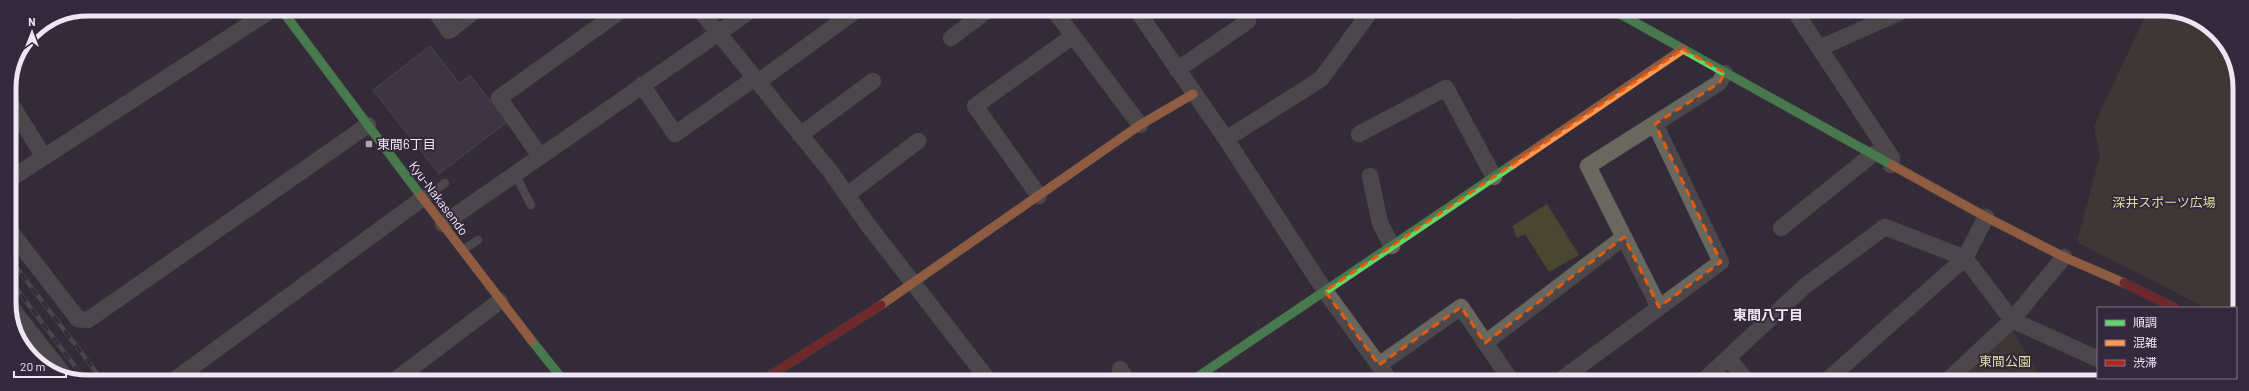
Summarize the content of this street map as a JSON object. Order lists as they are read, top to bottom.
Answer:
{
  "streets": {
    "street": ["Kyu-Nakasendo"]
  },
  "districts": ["東間八丁目"],
  "parks": ["深井スポーツ広場", "東間公園"],
  "places": {
    "transit": ["東間6丁目"]
  },
  "legend": ["順調", "混雑", "渋滞"],
  "scale_bar": "20 m",
  "north": "top"
}
